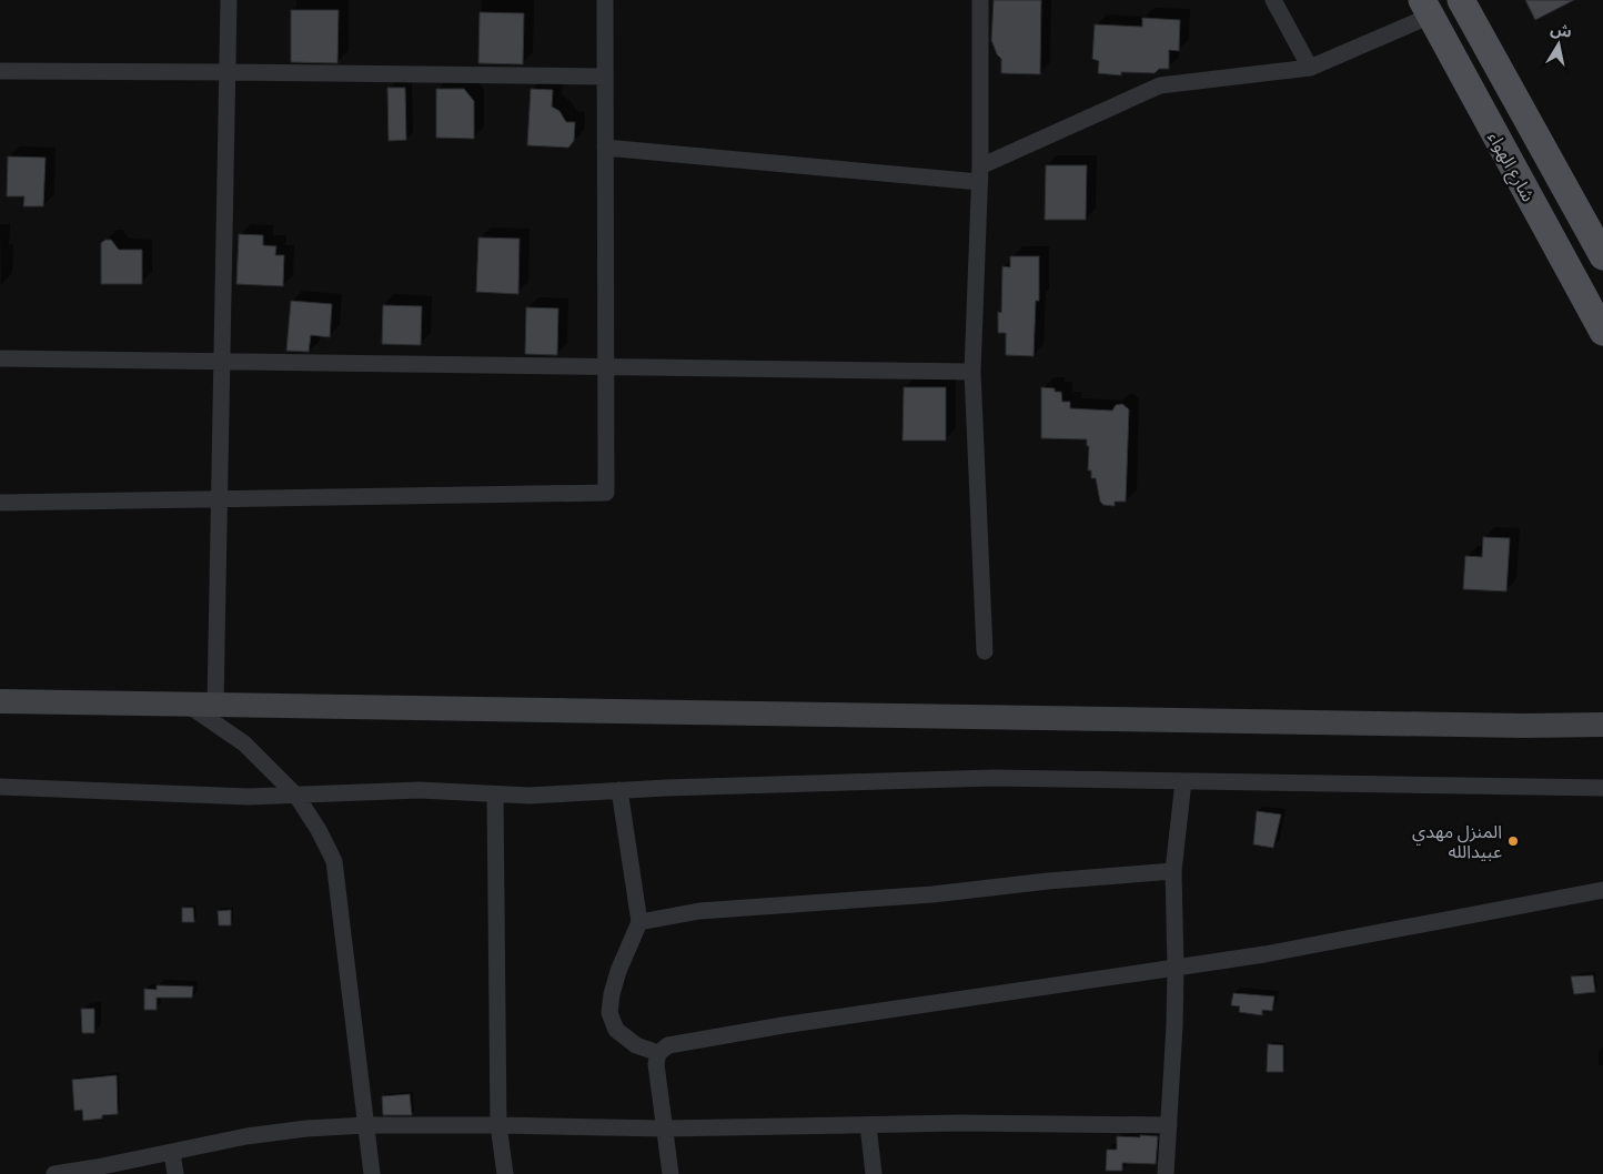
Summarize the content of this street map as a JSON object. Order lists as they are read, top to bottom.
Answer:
{
  "streets": {
    "main road": ["شارع الهواء"]
  },
  "places": ["المنزل مهدي عبيدالله"],
  "north": "top"
}
